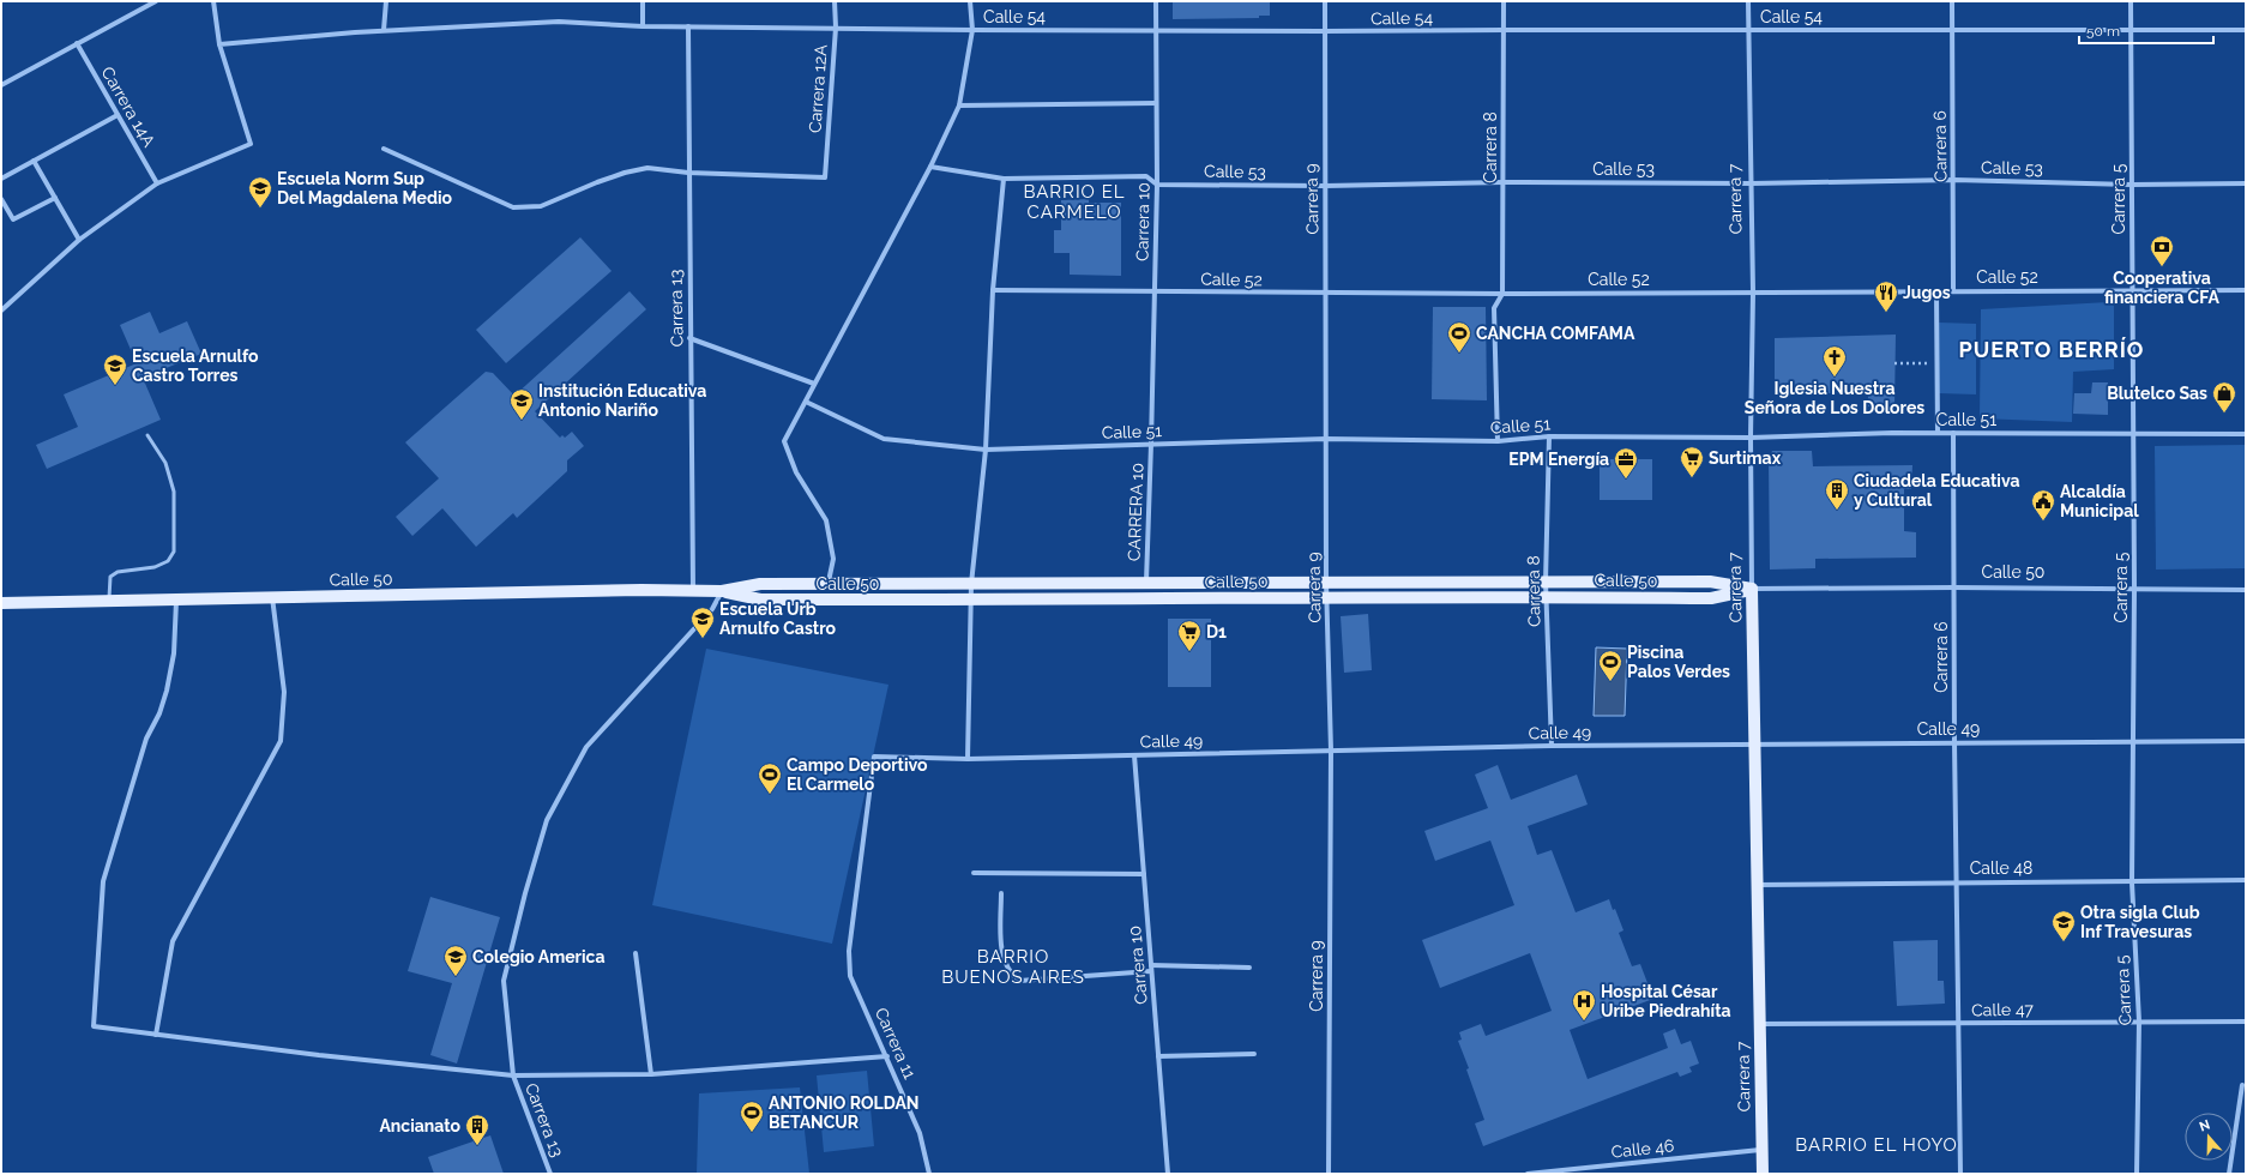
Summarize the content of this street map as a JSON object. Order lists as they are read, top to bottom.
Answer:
{
  "streets": {
    "main road": ["Carrera 7", "Calle 50"],
    "street": [
      "Calle 54",
      "Carrera 12A",
      "Carrera 14A",
      "Carrera 6",
      "Carrera 8",
      "Calle 53",
      "Carrera 9",
      "Carrera 5",
      "Carrera 10",
      "Calle 52",
      "Carrera 13",
      "Calle 51",
      "CARRERA 10",
      "Calle 49",
      "Calle 48",
      "Calle 47",
      "Carrera 11",
      "Calle 46"
    ]
  },
  "crossings": [
    ["Calle 54", "Carrera 12A"],
    ["Calle 54", "Carrera 6"],
    ["Calle 54", "Carrera 8"],
    ["Calle 54", "Carrera 9"],
    ["Calle 54", "Carrera 7"],
    ["Calle 54", "Carrera 5"],
    ["Calle 54", "Carrera 10"],
    ["Calle 54", "Carrera 13"],
    ["Carrera 12A", "Carrera 13"],
    ["Carrera 6", "Calle 53"],
    ["Carrera 6", "Calle 52"],
    ["Carrera 6", "Calle 51"],
    ["Carrera 6", "Calle 50"],
    ["Carrera 6", "Calle 49"],
    ["Carrera 6", "Calle 48"],
    ["Carrera 6", "Calle 47"],
    ["Carrera 8", "Calle 53"],
    ["Carrera 8", "Calle 52"],
    ["Carrera 8", "Calle 51"],
    ["Carrera 8", "Calle 50"],
    ["Carrera 8", "Calle 49"],
    ["Calle 53", "Carrera 9"],
    ["Calle 53", "Carrera 7"],
    ["Calle 53", "Carrera 5"],
    ["Calle 53", "Carrera 10"],
    ["Carrera 9", "Calle 52"],
    ["Carrera 9", "Calle 51"],
    ["Carrera 9", "Calle 50"],
    ["Carrera 9", "Calle 49"],
    ["Carrera 7", "Calle 52"],
    ["Carrera 7", "Calle 51"],
    ["Carrera 7", "Calle 50"],
    ["Carrera 7", "Calle 49"],
    ["Carrera 7", "Calle 48"],
    ["Carrera 7", "Calle 47"],
    ["Carrera 7", "Calle 46"],
    ["Carrera 5", "Calle 52"],
    ["Carrera 5", "Calle 51"],
    ["Carrera 5", "Calle 50"],
    ["Carrera 5", "Calle 49"],
    ["Carrera 5", "Calle 48"],
    ["Carrera 5", "Calle 47"],
    ["Carrera 10", "Calle 52"],
    ["Carrera 10", "Calle 51"],
    ["Carrera 10", "CARRERA 10"],
    ["Carrera 10", "Calle 49"],
    ["Carrera 13", "Calle 50"],
    ["Calle 51", "CARRERA 10"],
    ["CARRERA 10", "Calle 50"],
    ["Calle 49", "Carrera 11"]
  ],
  "districts": [
    "BARRIO EL CARMELO",
    "PUERTO BERRÍO",
    "BARRIO BUENOS AIRES",
    "BARRIO EL HOYO"
  ],
  "places": {
    "school or university": [
      "Escuela Norm Sup Del Magdalena Medio",
      "Escuela Arnulfo Castro Torres",
      "Institución Educativa Antonio Nariño",
      "Escuela Urb Arnulfo Castro",
      "Otra sigla Club Inf Travesuras",
      "Colegio America"
    ],
    "bank": ["Cooperativa financiera CFA"],
    "restaurant": ["Jugos"],
    "sports": [
      "CANCHA COMFAMA",
      "Piscina Palos Verdes",
      "Campo Deportivo El Carmelo",
      "ANTONIO ROLDAN BETANCUR"
    ],
    "church": ["Iglesia Nuestra Señora de Los Dolores"],
    "shop": ["Blutelco Sas"],
    "supermarket": ["Surtimax", "D1"],
    "office": ["EPM Energía"],
    "building": ["Ciudadela Educativa y Cultural", "Ancianato"],
    "public building": ["Alcaldía Municipal"],
    "hospital": ["Hospital César Uribe Piedrahíta"]
  },
  "scale_bar": "50 m",
  "north": "top"
}
